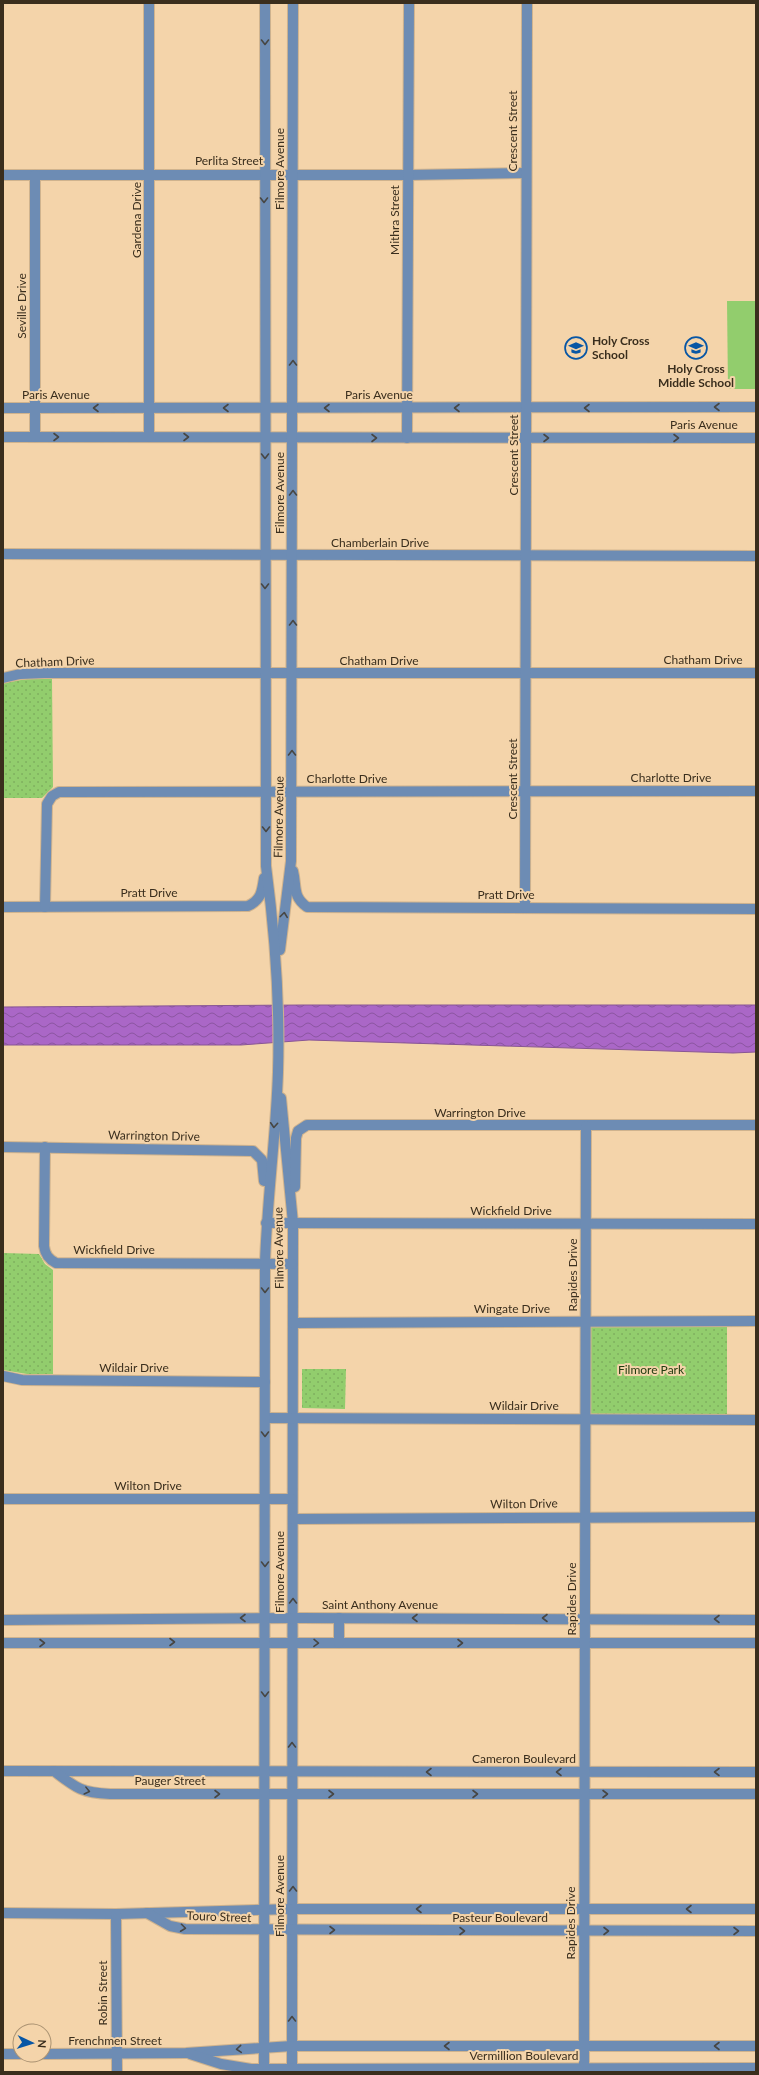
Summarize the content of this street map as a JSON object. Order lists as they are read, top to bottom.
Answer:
{
  "streets": {
    "street": [
      "Crescent Street",
      "Perlita Street",
      "Filmore Avenue",
      "Gardena Drive",
      "Mithra Street",
      "Seville Drive",
      "Paris Avenue",
      "Chamberlain Drive",
      "Chatham Drive",
      "Charlotte Drive",
      "Pratt Drive",
      "Warrington Drive",
      "Wickfield Drive",
      "Rapides Drive",
      "Wingate Drive",
      "Wildair Drive",
      "Wilton Drive",
      "Saint Anthony Avenue",
      "Cameron Boulevard",
      "Pauger Street",
      "Touro Street",
      "Pasteur Boulevard",
      "Robin Street",
      "Frenchmen Street",
      "Vermillion Boulevard"
    ]
  },
  "crossings": [
    ["Crescent Street", "Perlita Street"],
    ["Crescent Street", "Paris Avenue"],
    ["Crescent Street", "Chamberlain Drive"],
    ["Crescent Street", "Chatham Drive"],
    ["Crescent Street", "Charlotte Drive"],
    ["Crescent Street", "Pratt Drive"],
    ["Perlita Street", "Filmore Avenue"],
    ["Perlita Street", "Gardena Drive"],
    ["Perlita Street", "Mithra Street"],
    ["Perlita Street", "Seville Drive"],
    ["Filmore Avenue", "Paris Avenue"],
    ["Filmore Avenue", "Chamberlain Drive"],
    ["Filmore Avenue", "Chatham Drive"],
    ["Filmore Avenue", "Charlotte Drive"],
    ["Filmore Avenue", "Pratt Drive"],
    ["Filmore Avenue", "Warrington Drive"],
    ["Filmore Avenue", "Wickfield Drive"],
    ["Filmore Avenue", "Wingate Drive"],
    ["Filmore Avenue", "Wildair Drive"],
    ["Filmore Avenue", "Wilton Drive"],
    ["Filmore Avenue", "Saint Anthony Avenue"],
    ["Filmore Avenue", "Cameron Boulevard"],
    ["Filmore Avenue", "Pauger Street"],
    ["Filmore Avenue", "Touro Street"],
    ["Filmore Avenue", "Pasteur Boulevard"],
    ["Filmore Avenue", "Frenchmen Street"],
    ["Filmore Avenue", "Vermillion Boulevard"],
    ["Gardena Drive", "Paris Avenue"],
    ["Mithra Street", "Paris Avenue"],
    ["Seville Drive", "Paris Avenue"],
    ["Charlotte Drive", "Pratt Drive"],
    ["Warrington Drive", "Wickfield Drive"],
    ["Warrington Drive", "Rapides Drive"],
    ["Wickfield Drive", "Rapides Drive"],
    ["Rapides Drive", "Wingate Drive"],
    ["Rapides Drive", "Wildair Drive"],
    ["Rapides Drive", "Wilton Drive"],
    ["Rapides Drive", "Saint Anthony Avenue"],
    ["Rapides Drive", "Cameron Boulevard"],
    ["Rapides Drive", "Pasteur Boulevard"],
    ["Rapides Drive", "Vermillion Boulevard"],
    ["Cameron Boulevard", "Pauger Street"],
    ["Touro Street", "Pasteur Boulevard"],
    ["Touro Street", "Robin Street"],
    ["Robin Street", "Frenchmen Street"],
    ["Frenchmen Street", "Vermillion Boulevard"]
  ],
  "parks": ["Filmore Park"],
  "places": {
    "school or university": ["Holy Cross School", "Holy Cross Middle School"]
  },
  "north": "right"
}
